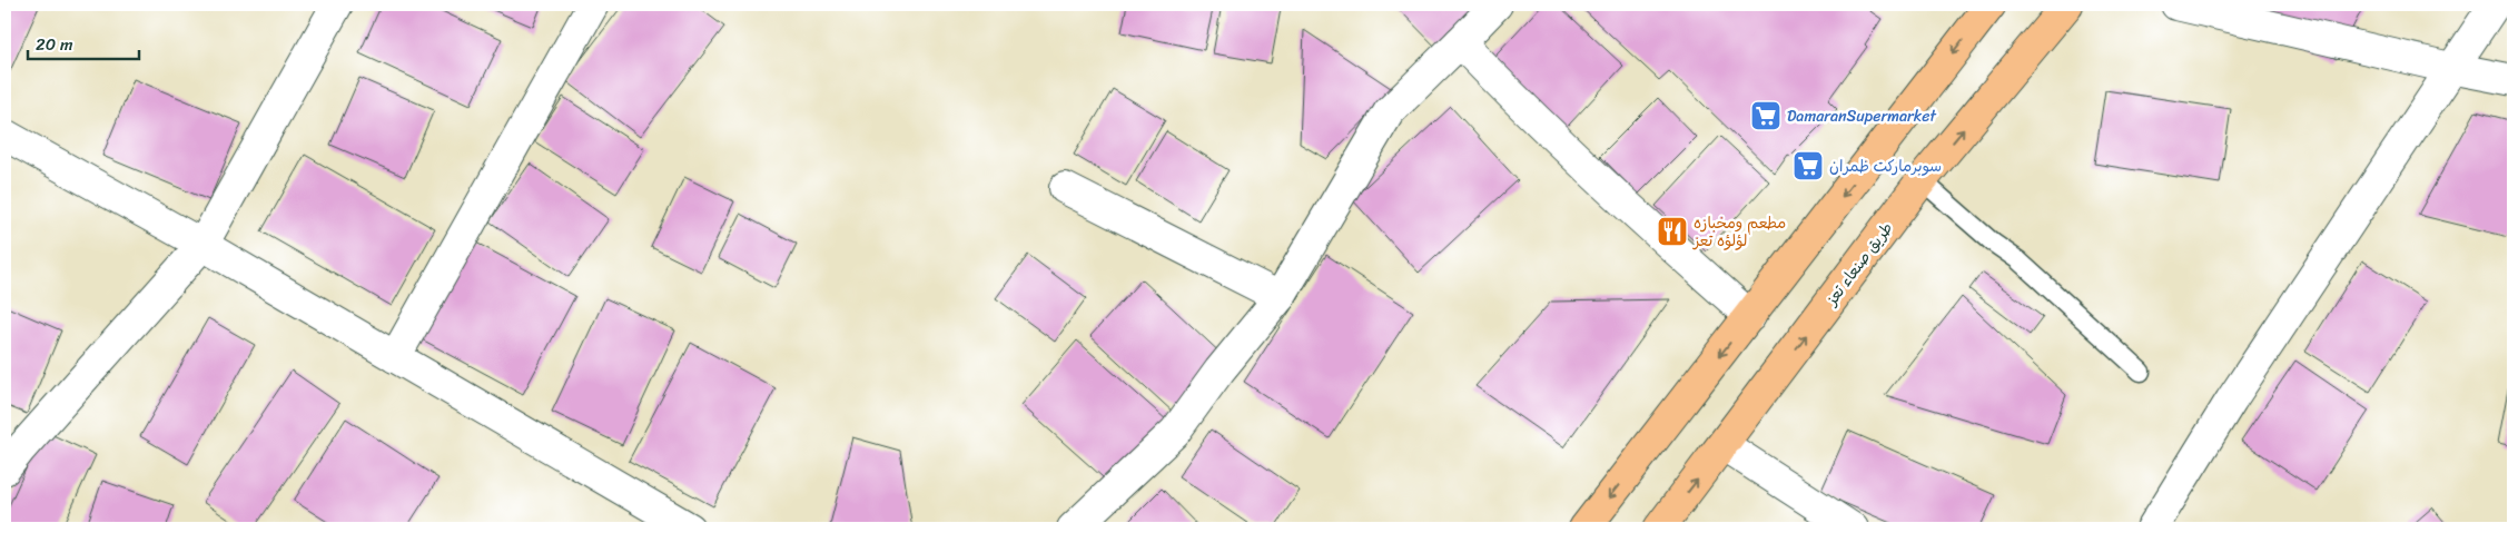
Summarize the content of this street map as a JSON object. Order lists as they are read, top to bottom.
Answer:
{
  "streets": {
    "highway": ["طريق صنعاء تعز"]
  },
  "places": {
    "supermarket": ["DamaranSupermarket", "سوبرماركت ظمران"],
    "restaurant": ["مطعم ومخبازه لؤلؤه تعز"]
  },
  "scale_bar": "20 m"
}
